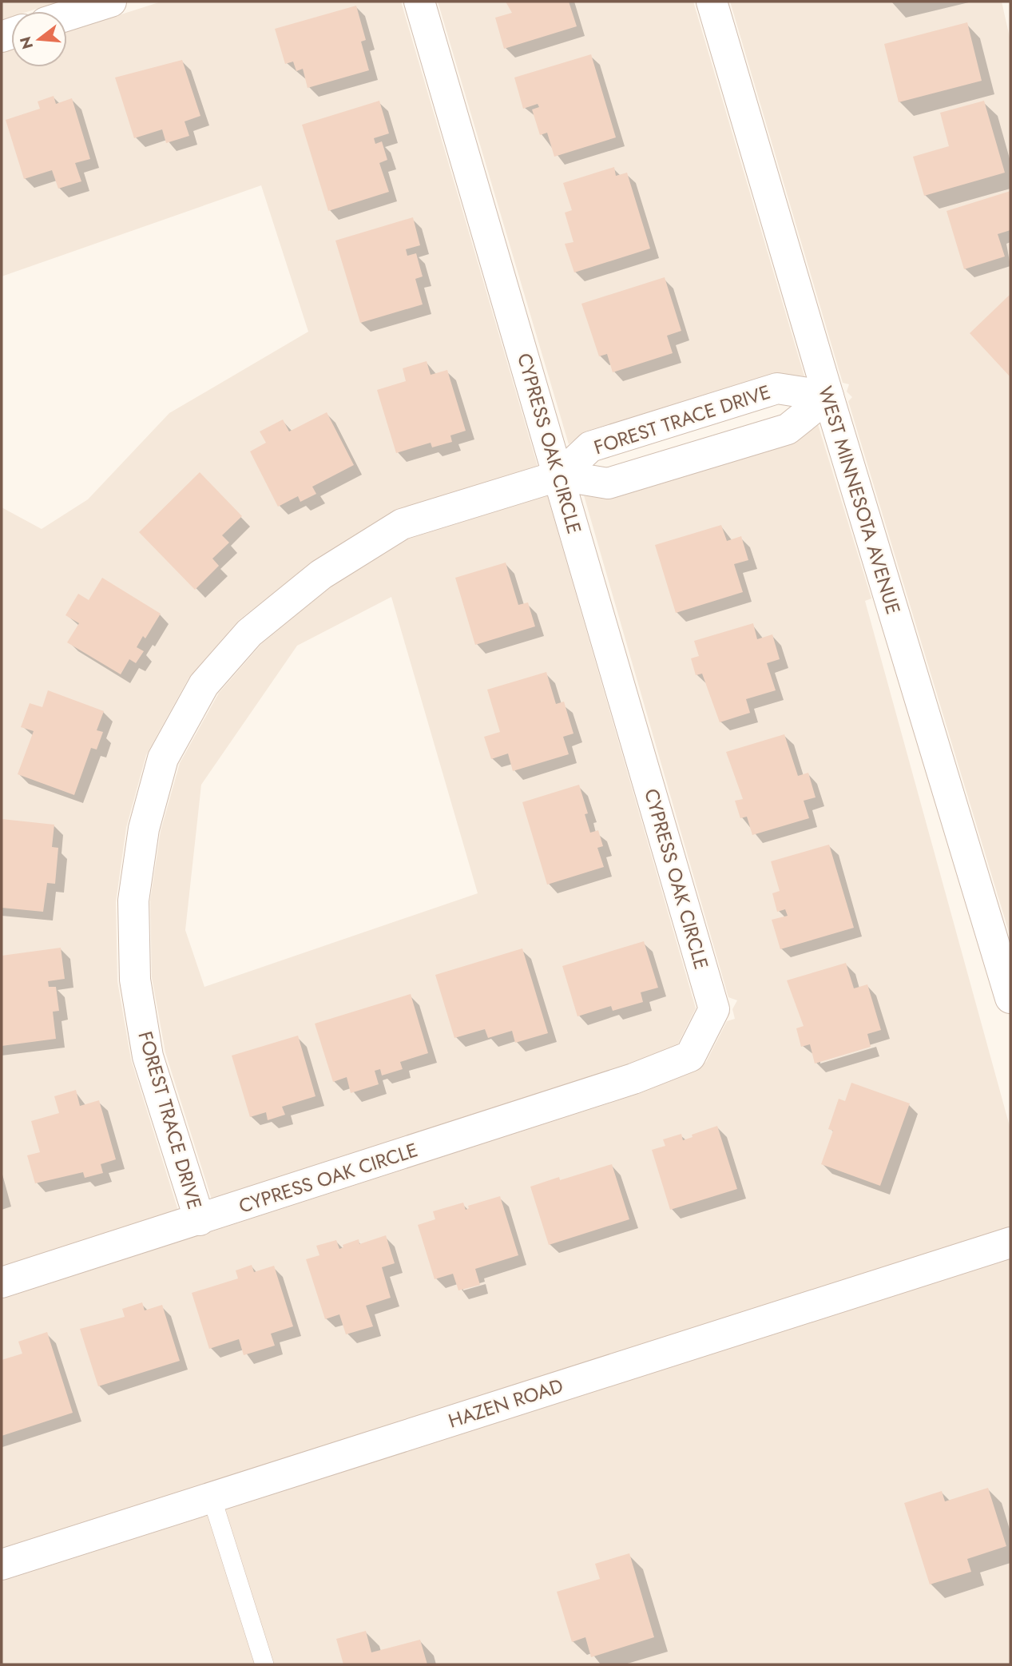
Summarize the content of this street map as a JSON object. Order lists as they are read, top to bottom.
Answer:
{
  "streets": {
    "street": [
      "FOREST TRACE DRIVE",
      "CYPRESS OAK CIRCLE",
      "WEST MINNESOTA AVENUE",
      "HAZEN ROAD"
    ]
  },
  "crossings": [
    ["FOREST TRACE DRIVE", "CYPRESS OAK CIRCLE"],
    ["FOREST TRACE DRIVE", "WEST MINNESOTA AVENUE"]
  ],
  "north": "left"
}
